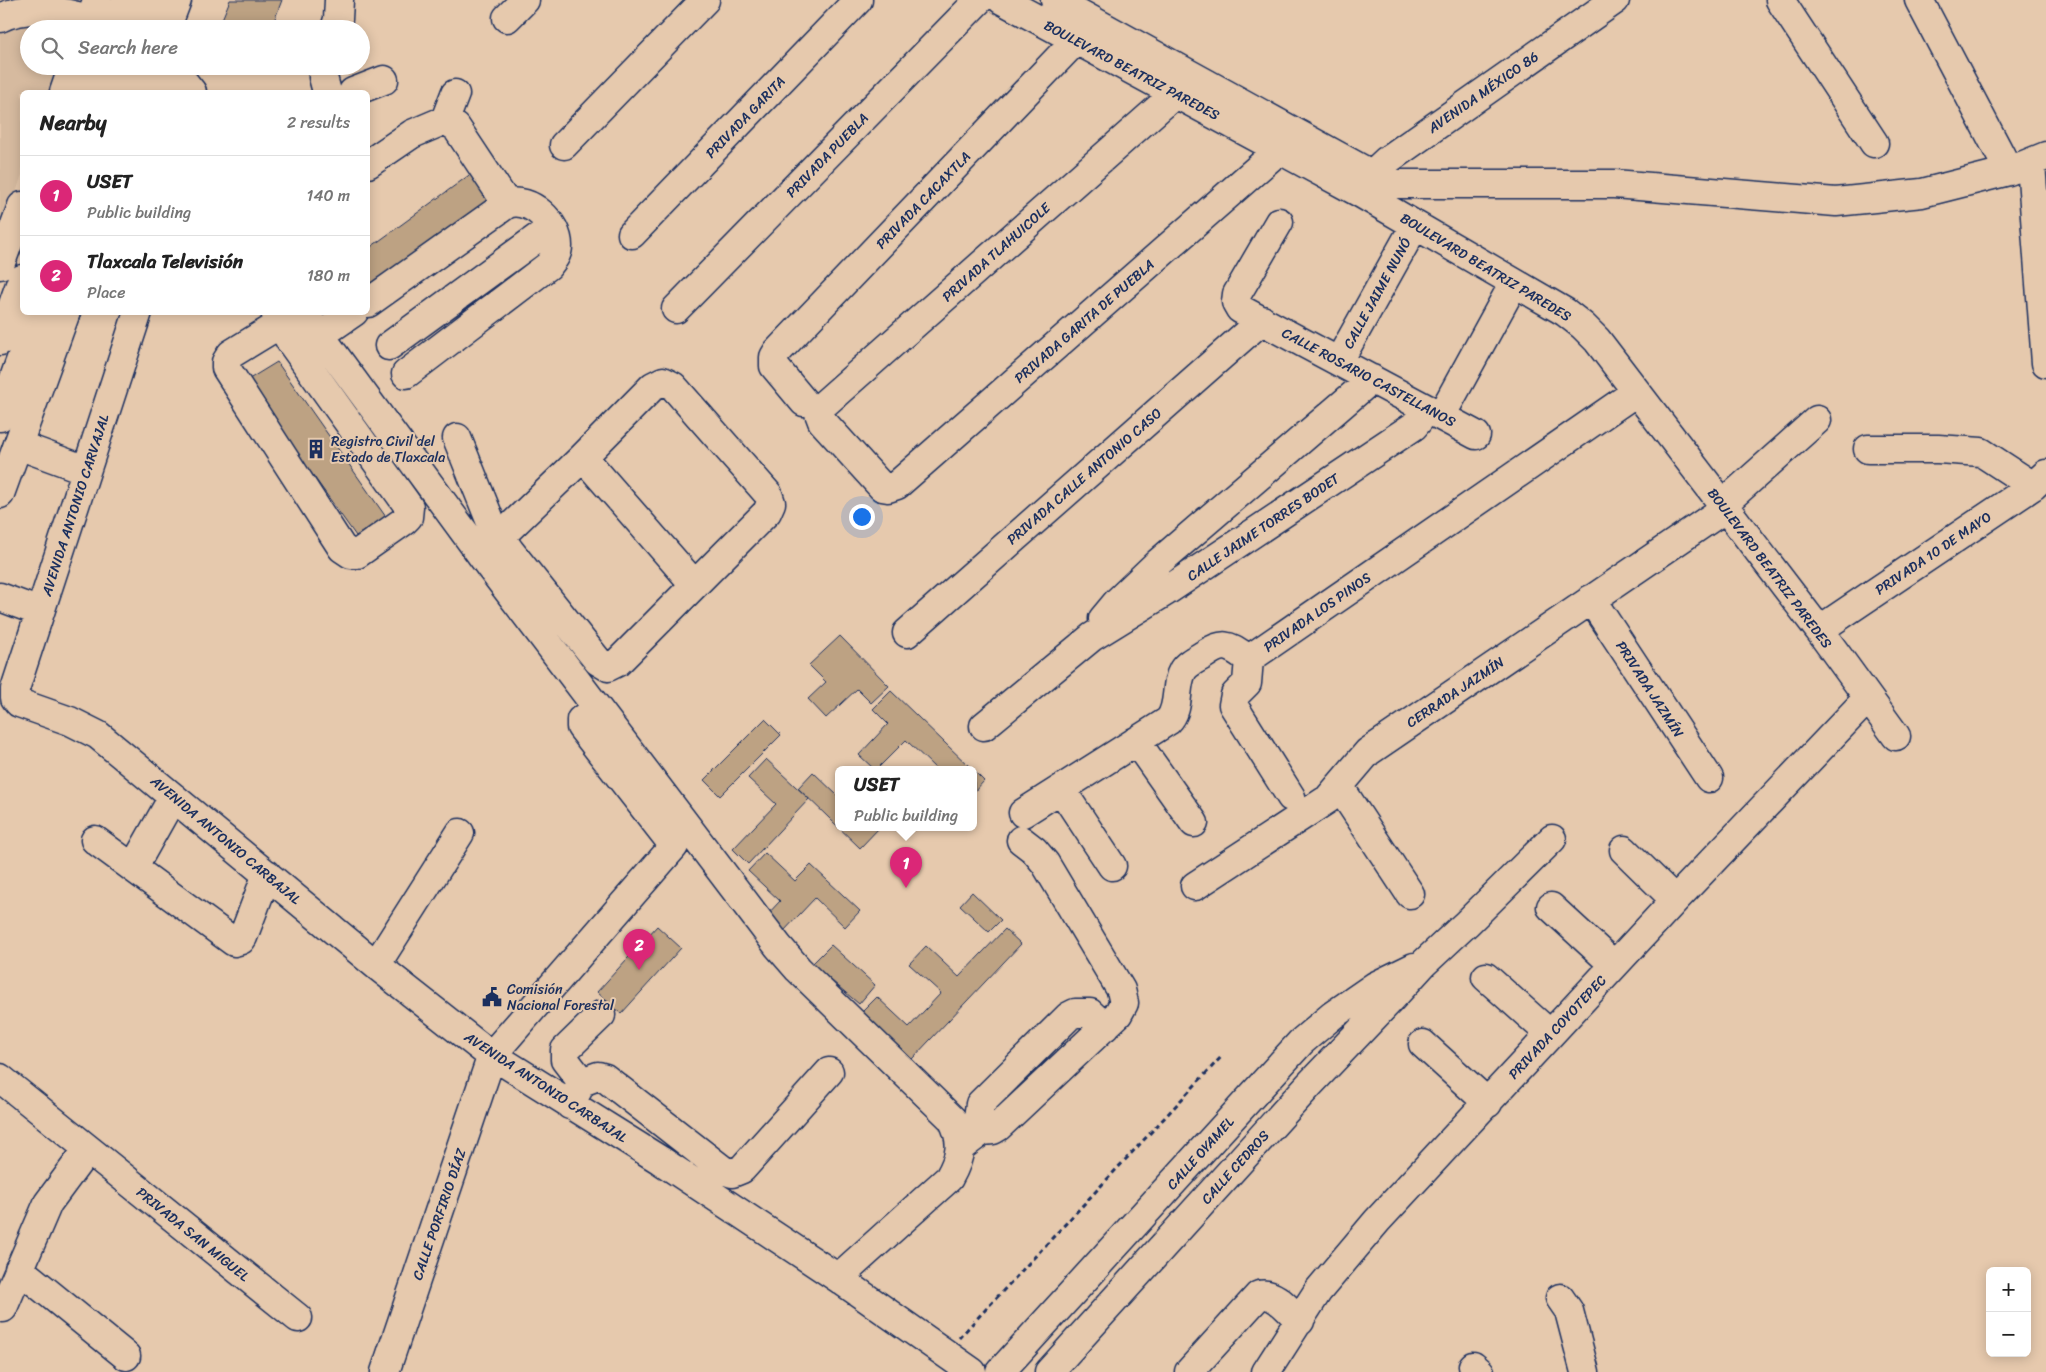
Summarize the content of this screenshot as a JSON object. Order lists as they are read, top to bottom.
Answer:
{
  "streets": {
    "street": [
      "BOULEVARD BEATRIZ PAREDES",
      "AVENIDA MÉXICO 86",
      "PRIVADA GARITA",
      "PRIVADA PUEBLA",
      "PRIVADA CACAXTLA",
      "PRIVADA TLAHUICOLE",
      "CALLE JAIME NUNÓ",
      "PRIVADA GARITA DE PUEBLA",
      "CALLE ROSARIO CASTELLANOS",
      "PRIVADA CALLE ANTONIO CASO",
      "AVENIDA ANTONIO CARVAJAL",
      "CALLE JAIME TORRES BODET",
      "PRIVADA 10 DE MAYO",
      "PRIVADA LOS PINOS",
      "PRIVADA JAZMÍN",
      "CERRADA JAZMÍN",
      "AVENIDA ANTONIO CARBAJAL",
      "PRIVADA COYOTEPEC",
      "CALLE OYAMEL",
      "CALLE CEDROS",
      "CALLE PORFIRIO DÍAZ",
      "PRIVADA SAN MIGUEL"
    ]
  },
  "crossings": [
    ["BOULEVARD BEATRIZ PAREDES", "AVENIDA MÉXICO 86"],
    ["BOULEVARD BEATRIZ PAREDES", "PRIVADA CACAXTLA"],
    ["BOULEVARD BEATRIZ PAREDES", "PRIVADA TLAHUICOLE"],
    ["BOULEVARD BEATRIZ PAREDES", "CALLE JAIME NUNÓ"],
    ["BOULEVARD BEATRIZ PAREDES", "PRIVADA GARITA DE PUEBLA"],
    ["BOULEVARD BEATRIZ PAREDES", "CALLE JAIME TORRES BODET"],
    ["BOULEVARD BEATRIZ PAREDES", "PRIVADA 10 DE MAYO"],
    ["BOULEVARD BEATRIZ PAREDES", "PRIVADA LOS PINOS"],
    ["BOULEVARD BEATRIZ PAREDES", "CERRADA JAZMÍN"],
    ["BOULEVARD BEATRIZ PAREDES", "PRIVADA COYOTEPEC"],
    ["PRIVADA CACAXTLA", "PRIVADA TLAHUICOLE"],
    ["PRIVADA CACAXTLA", "PRIVADA GARITA DE PUEBLA"],
    ["PRIVADA TLAHUICOLE", "PRIVADA GARITA DE PUEBLA"],
    ["CALLE JAIME NUNÓ", "CALLE ROSARIO CASTELLANOS"],
    ["CALLE ROSARIO CASTELLANOS", "PRIVADA CALLE ANTONIO CASO"],
    ["CALLE ROSARIO CASTELLANOS", "CALLE JAIME TORRES BODET"],
    ["AVENIDA ANTONIO CARVAJAL", "AVENIDA ANTONIO CARBAJAL"],
    ["PRIVADA JAZMÍN", "CERRADA JAZMÍN"],
    ["AVENIDA ANTONIO CARBAJAL", "CALLE PORFIRIO DÍAZ"],
    ["CALLE OYAMEL", "CALLE CEDROS"]
  ],
  "places": {
    "building": ["Registro Civil del Estado de Tlaxcala"],
    "public building": ["Comisión Nacional Forestal"]
  },
  "page": {
    "search": "Search here",
    "heading": ["Nearby", "2 results"],
    "list": [
      {
        "mark": "1",
        "name": "USET",
        "note": "Public building",
        "value": "140 m"
      },
      {
        "mark": "2",
        "name": "Tlaxcala Televisión",
        "note": "Place",
        "value": "180 m"
      }
    ],
    "popup": ["USET", "Public building"],
    "pins": ["1", "2"],
    "map_buttons": ["+", "−"]
  }
}
